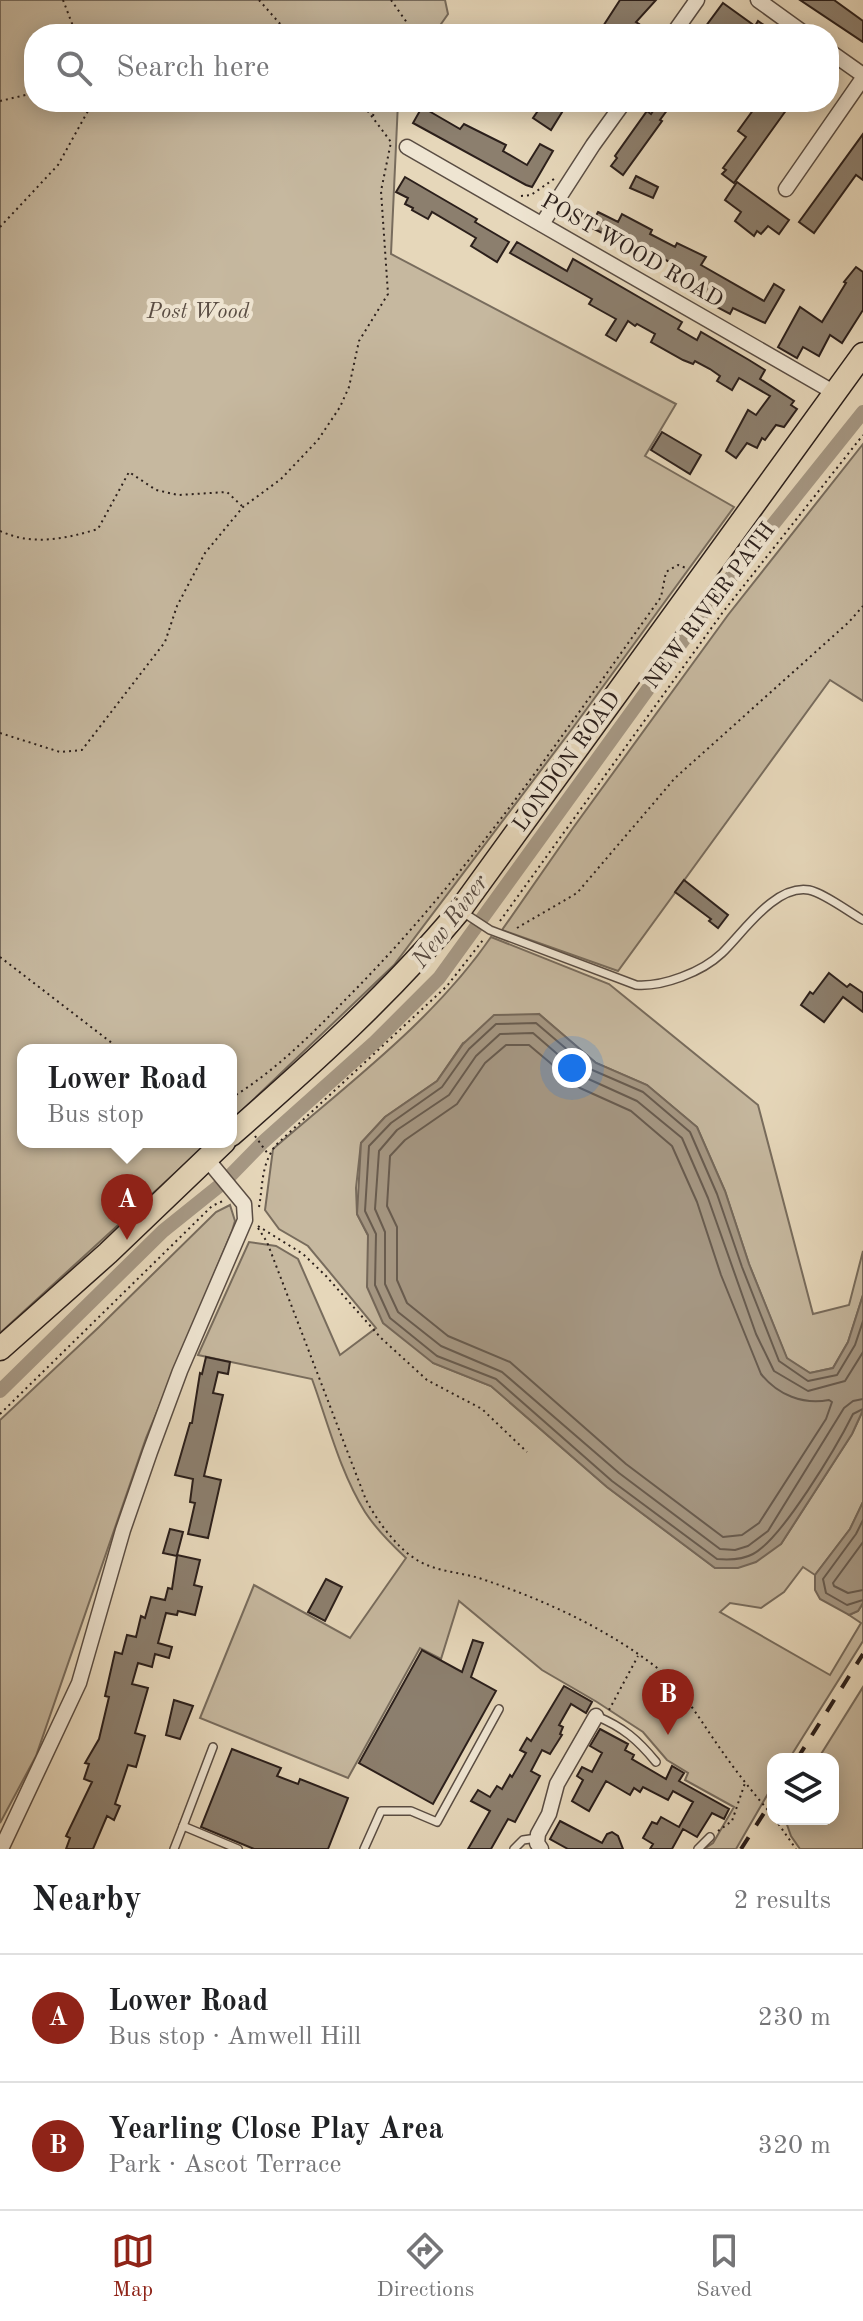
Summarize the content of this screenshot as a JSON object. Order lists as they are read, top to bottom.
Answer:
{
  "streets": {
    "main road": ["LONDON ROAD"],
    "street": ["POST WOOD ROAD"],
    "path": ["NEW RIVER PATH"]
  },
  "crossings": [
    ["POST WOOD ROAD", "LONDON ROAD"]
  ],
  "water": ["New River"],
  "parks": ["Post Wood"],
  "page": {
    "search": "Search here",
    "popup": ["Lower Road", "Bus stop"],
    "pins": ["A", "B"],
    "heading": ["Nearby", "2 results"],
    "list": [
      {
        "mark": "A",
        "name": "Lower Road",
        "note": "Bus stop · Amwell Hill",
        "value": "230 m"
      },
      {
        "mark": "B",
        "name": "Yearling Close Play Area",
        "note": "Park · Ascot Terrace",
        "value": "320 m"
      }
    ],
    "nav": ["Map", "Directions", "Saved"]
  }
}
